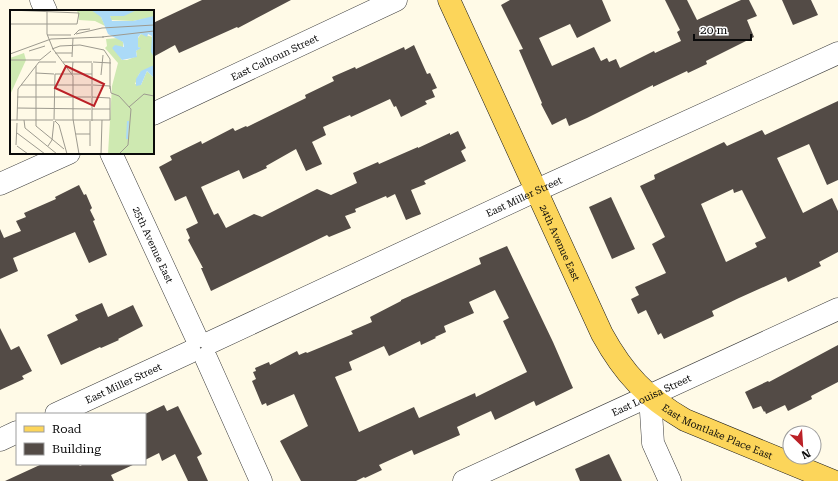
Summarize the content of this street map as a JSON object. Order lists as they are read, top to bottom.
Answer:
{
  "streets": {
    "main road": ["24th Avenue East", "East Montlake Place East"],
    "street": [
      "East Calhoun Street",
      "East Miller Street",
      "25th Avenue East",
      "East Louisa Street"
    ]
  },
  "crossings": [
    ["East Miller Street", "24th Avenue East"],
    ["East Miller Street", "25th Avenue East"],
    ["24th Avenue East", "East Louisa Street"],
    ["24th Avenue East", "East Montlake Place East"],
    ["East Louisa Street", "East Montlake Place East"]
  ],
  "legend": ["Road", "Building"],
  "scale_bar": "20 m",
  "north": "bottom right"
}
